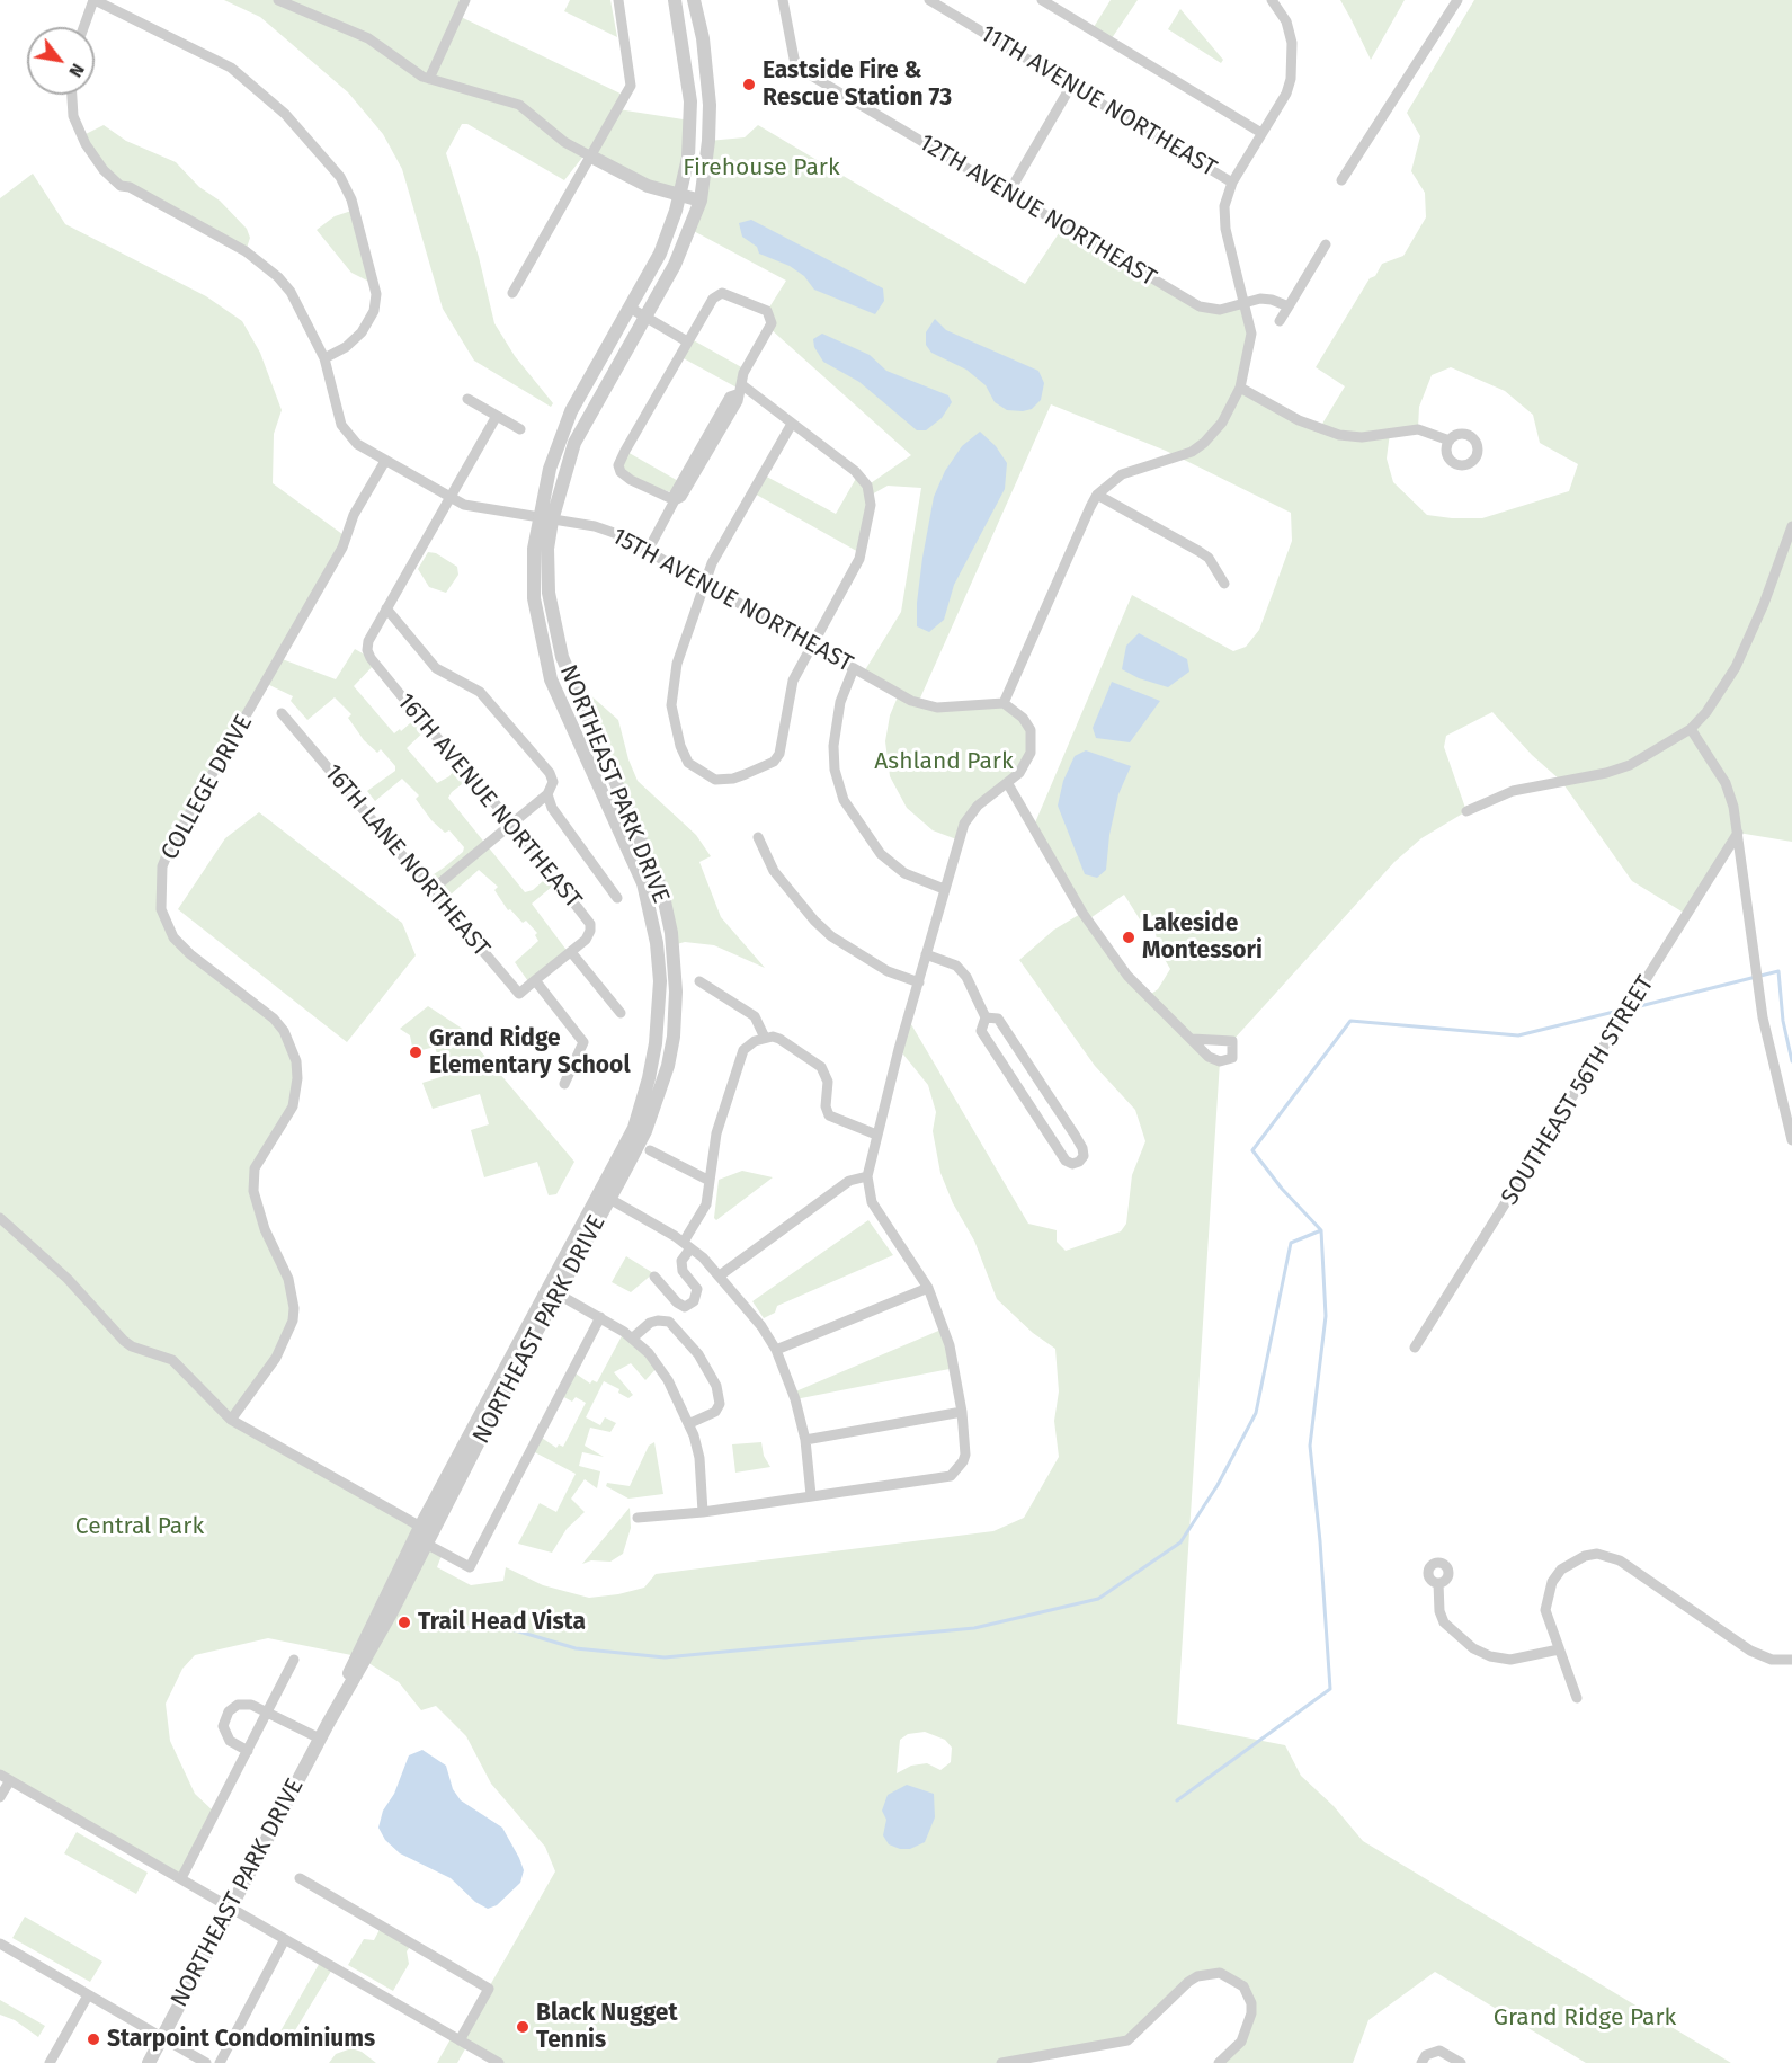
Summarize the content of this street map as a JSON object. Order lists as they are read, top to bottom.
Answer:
{
  "streets": {
    "street": [
      "11TH AVENUE NORTHEAST",
      "12TH AVENUE NORTHEAST",
      "15TH AVENUE NORTHEAST",
      "NORTHEAST PARK DRIVE",
      "COLLEGE DRIVE",
      "16TH AVENUE NORTHEAST",
      "16TH LANE NORTHEAST",
      "SOUTHEAST 56TH STREET"
    ]
  },
  "crossings": [
    ["15TH AVENUE NORTHEAST", "NORTHEAST PARK DRIVE"],
    ["15TH AVENUE NORTHEAST", "COLLEGE DRIVE"],
    ["16TH AVENUE NORTHEAST", "16TH LANE NORTHEAST"]
  ],
  "parks": [
    "Firehouse Park",
    "Ashland Park",
    "Central Park",
    "Grand Ridge Park"
  ],
  "places": [
    "Eastside Fire & Rescue Station 73",
    "Lakeside Montessori",
    "Grand Ridge Elementary School",
    "Trail Head Vista",
    "Black Nugget Tennis",
    "Starpoint Condominiums"
  ],
  "north": "bottom right"
}
